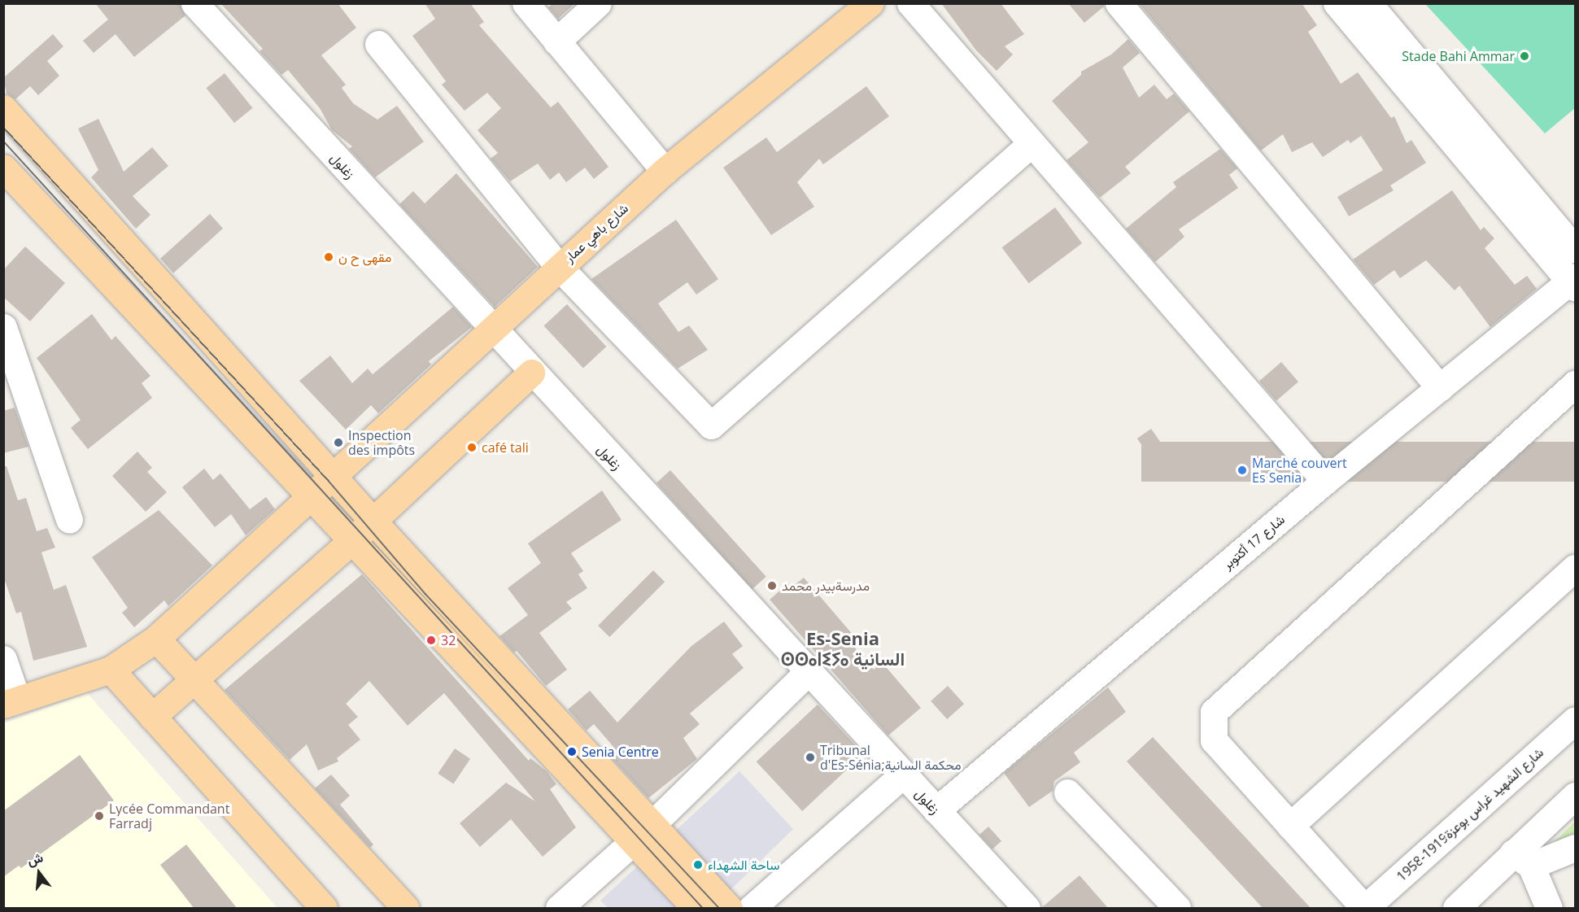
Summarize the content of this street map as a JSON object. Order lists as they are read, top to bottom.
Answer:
{
  "streets": {
    "main road": ["شارع باهي عمار"],
    "street": ["زغلول", "شارع 17 أكتوبر", "شارع الشهيد غراس بوعزة1919-1958"]
  },
  "crossings": [
    ["زغلول", "شارع باهي عمار"],
    ["زغلول", "شارع 17 أكتوبر"]
  ],
  "districts": ["Es-Senia ⵙⵙⴰⵏⵉⵢⴰ السانية"],
  "places": [
    "Stade Bahi Ammar",
    "مقهى ح ن",
    "Inspection des impôts",
    "café tali",
    "Marché couvert Es Senia",
    "مدرسةبيدر محمد",
    "32",
    "Senia Centre",
    "Tribunal d'Es-Sénia;محكمة السانية",
    "Lycée Commandant Farradj",
    "ساحة الشهداء"
  ],
  "north": "top"
}
